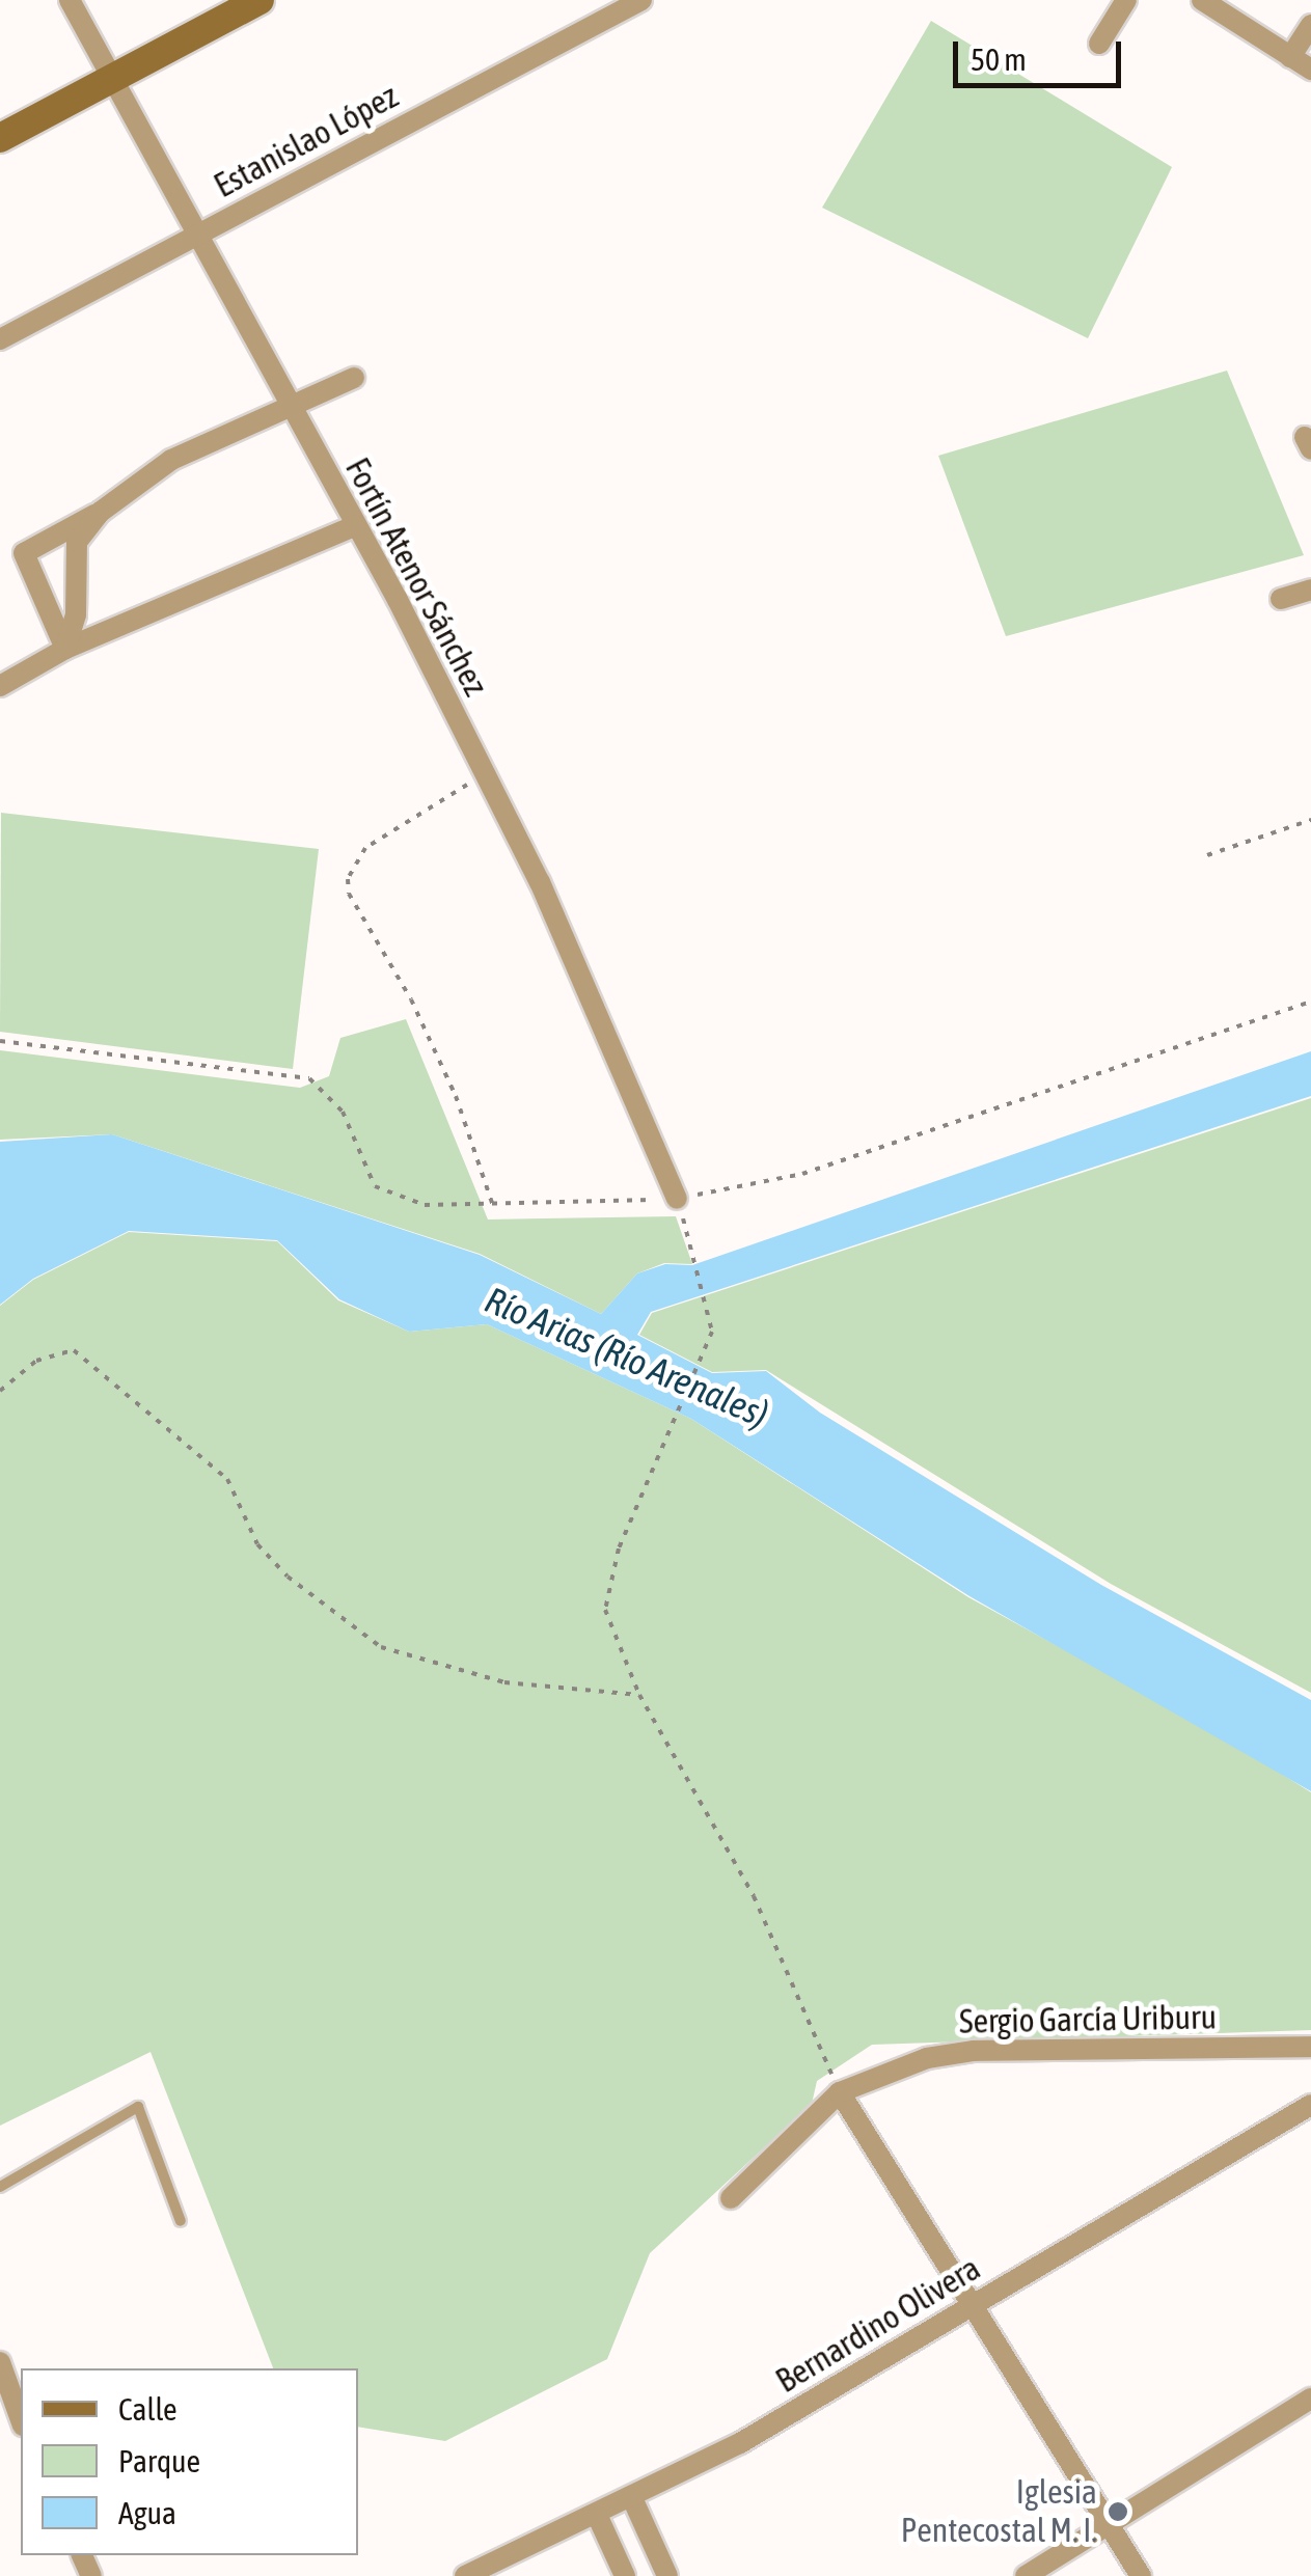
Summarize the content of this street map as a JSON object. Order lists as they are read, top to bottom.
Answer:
{
  "streets": {
    "street": [
      "Estanislao López",
      "Fortín Atenor Sánchez",
      "Sergio García Uriburu",
      "Bernardino Olivera"
    ]
  },
  "crossings": [
    ["Estanislao López", "Fortín Atenor Sánchez"]
  ],
  "water": ["Río Arias (Río Arenales)"],
  "places": ["Iglesia Pentecostal M. I."],
  "legend": ["Calle", "Parque", "Agua"],
  "scale_bar": "50 m"
}
